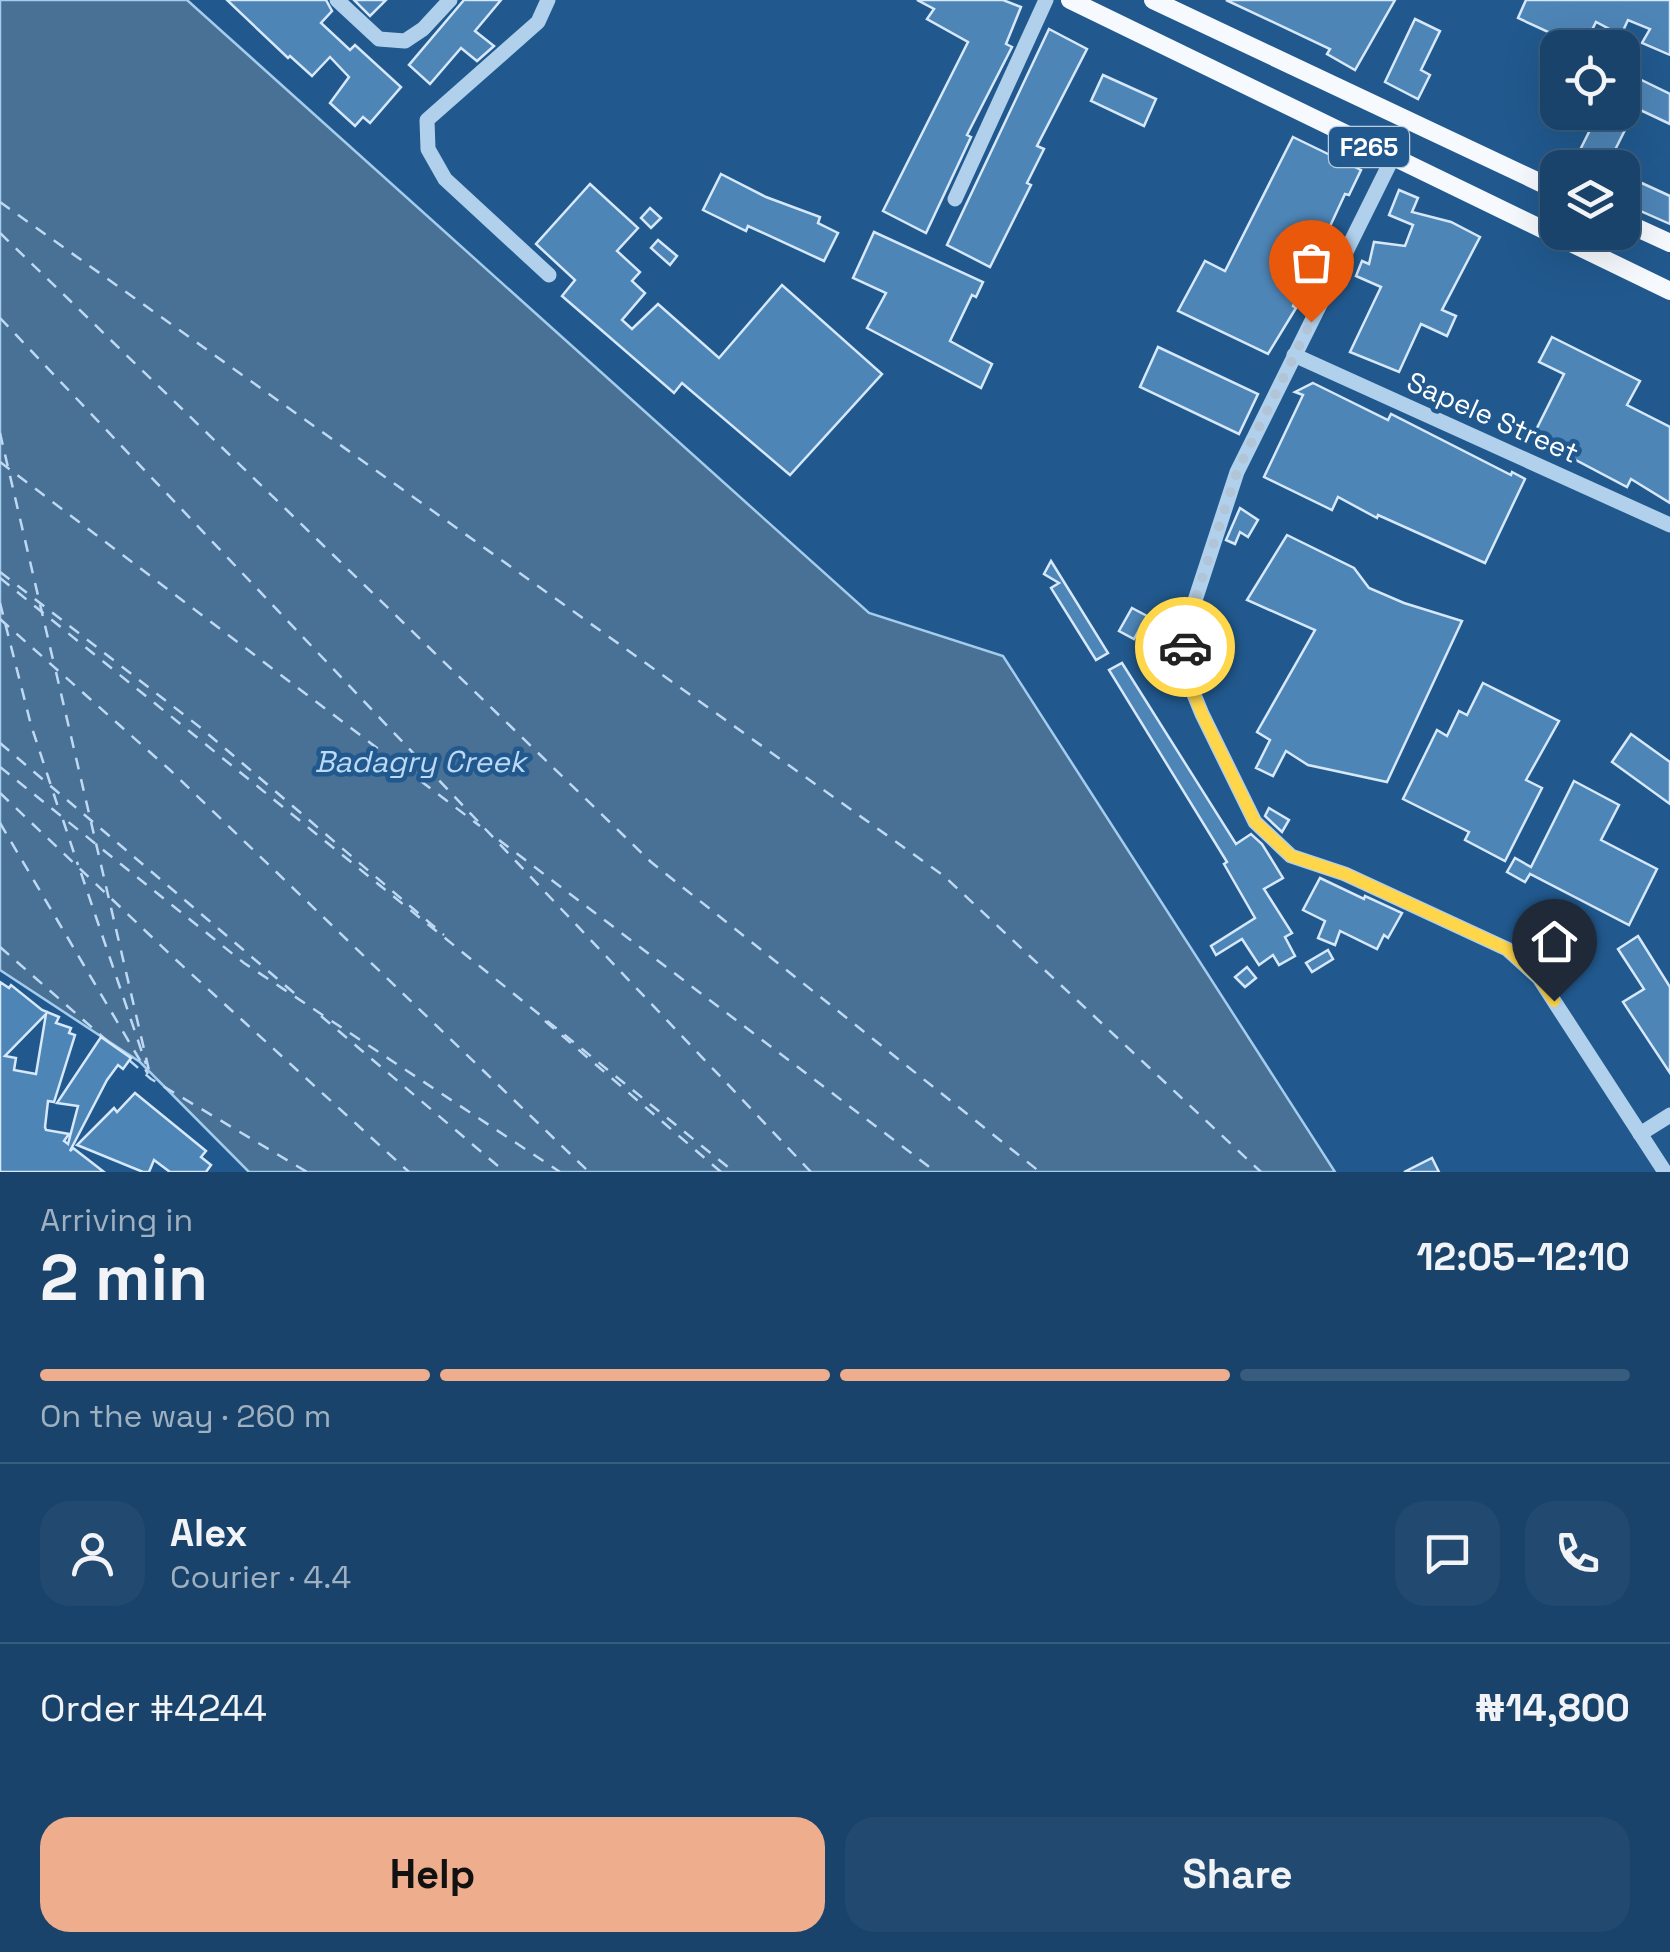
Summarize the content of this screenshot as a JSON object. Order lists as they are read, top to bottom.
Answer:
{
  "streets": {
    "main road": ["F265"],
    "street": ["Sapele Street"]
  },
  "water": ["Badagry Creek"],
  "page": {
    "heading": ["2 min", "Arriving in", "12:05–12:10"],
    "panel": [
      "Alex",
      "Courier · 4.4",
      "Order #4244",
      "₦14,800"
    ],
    "bar": "On the way · 260 m",
    "buttons": ["Help", "Share"]
  }
}
